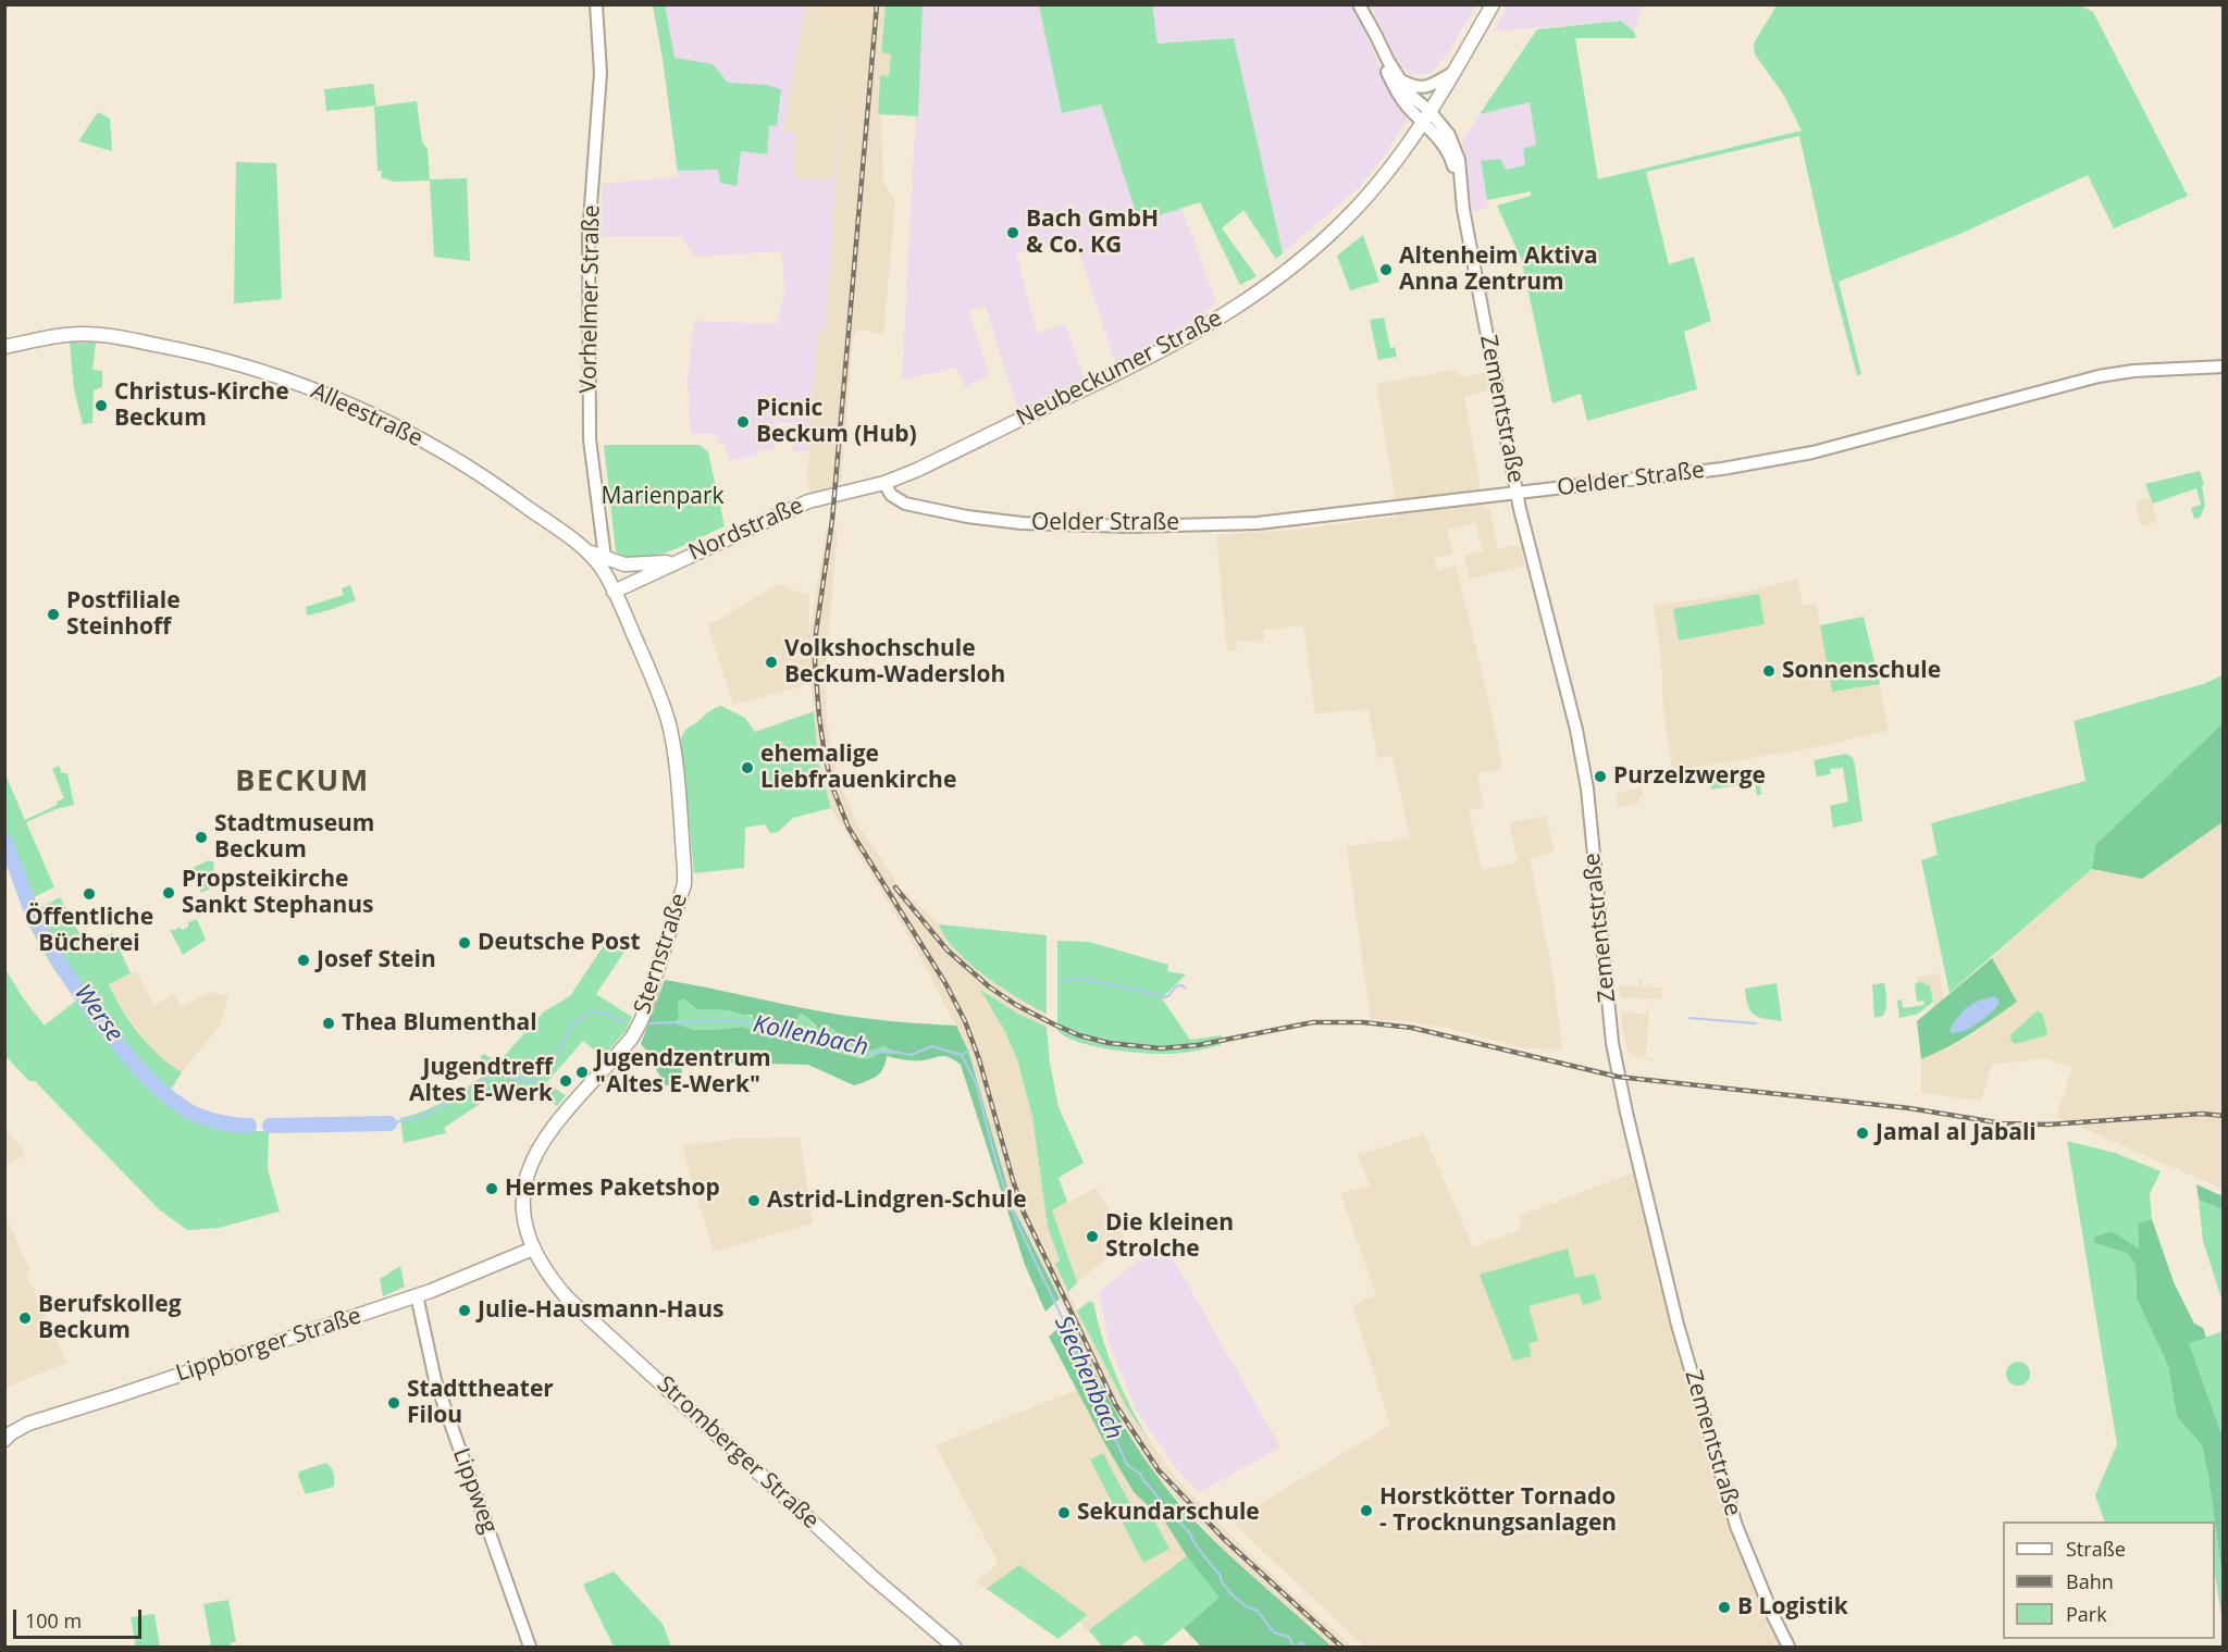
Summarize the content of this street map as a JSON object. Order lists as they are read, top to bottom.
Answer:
{
  "streets": {
    "main road": [
      "Vorhelmer Straße",
      "Neubeckumer Straße",
      "Alleestraße",
      "Nordstraße",
      "Sternstraße",
      "Lippborger Straße",
      "Stromberger Straße"
    ],
    "street": ["Zementstraße", "Oelder Straße", "Lippweg"]
  },
  "crossings": [
    ["Vorhelmer Straße", "Alleestraße"],
    ["Vorhelmer Straße", "Nordstraße"],
    ["Vorhelmer Straße", "Sternstraße"],
    ["Neubeckumer Straße", "Zementstraße"],
    ["Neubeckumer Straße", "Oelder Straße"],
    ["Neubeckumer Straße", "Nordstraße"],
    ["Zementstraße", "Oelder Straße"],
    ["Alleestraße", "Nordstraße"],
    ["Alleestraße", "Sternstraße"],
    ["Oelder Straße", "Nordstraße"],
    ["Nordstraße", "Sternstraße"],
    ["Sternstraße", "Lippborger Straße"],
    ["Sternstraße", "Stromberger Straße"],
    ["Lippborger Straße", "Stromberger Straße"],
    ["Lippborger Straße", "Lippweg"]
  ],
  "districts": ["BECKUM"],
  "water": ["Werse", "Kollenbach", "Siechenbach"],
  "parks": ["Marienpark"],
  "places": [
    "Bach GmbH & Co. KG",
    "Altenheim Aktiva Anna Zentrum",
    "Christus-Kirche Beckum",
    "Picnic Beckum (Hub)",
    "Postfiliale Steinhoff",
    "Volkshochschule Beckum-Wadersloh",
    "Sonnenschule",
    "ehemalige Liebfrauenkirche",
    "Purzelzwerge",
    "Stadtmuseum Beckum",
    "Propsteikirche Sankt Stephanus",
    "Öffentliche Bücherei",
    "Deutsche Post",
    "Josef Stein",
    "Thea Blumenthal",
    "Jugendzentrum \"Altes E-Werk\"",
    "Jugendtreff Altes E-Werk",
    "Jamal al Jabali",
    "Hermes Paketshop",
    "Astrid-Lindgren-Schule",
    "Die kleinen Strolche",
    "Julie-Hausmann-Haus",
    "Berufskolleg Beckum",
    "Stadttheater Filou",
    "Horstkötter Tornado - Trocknungsanlagen",
    "Sekundarschule",
    "B Logistik"
  ],
  "legend": ["Straße", "Bahn", "Park"],
  "scale_bar": "100 m"
}
